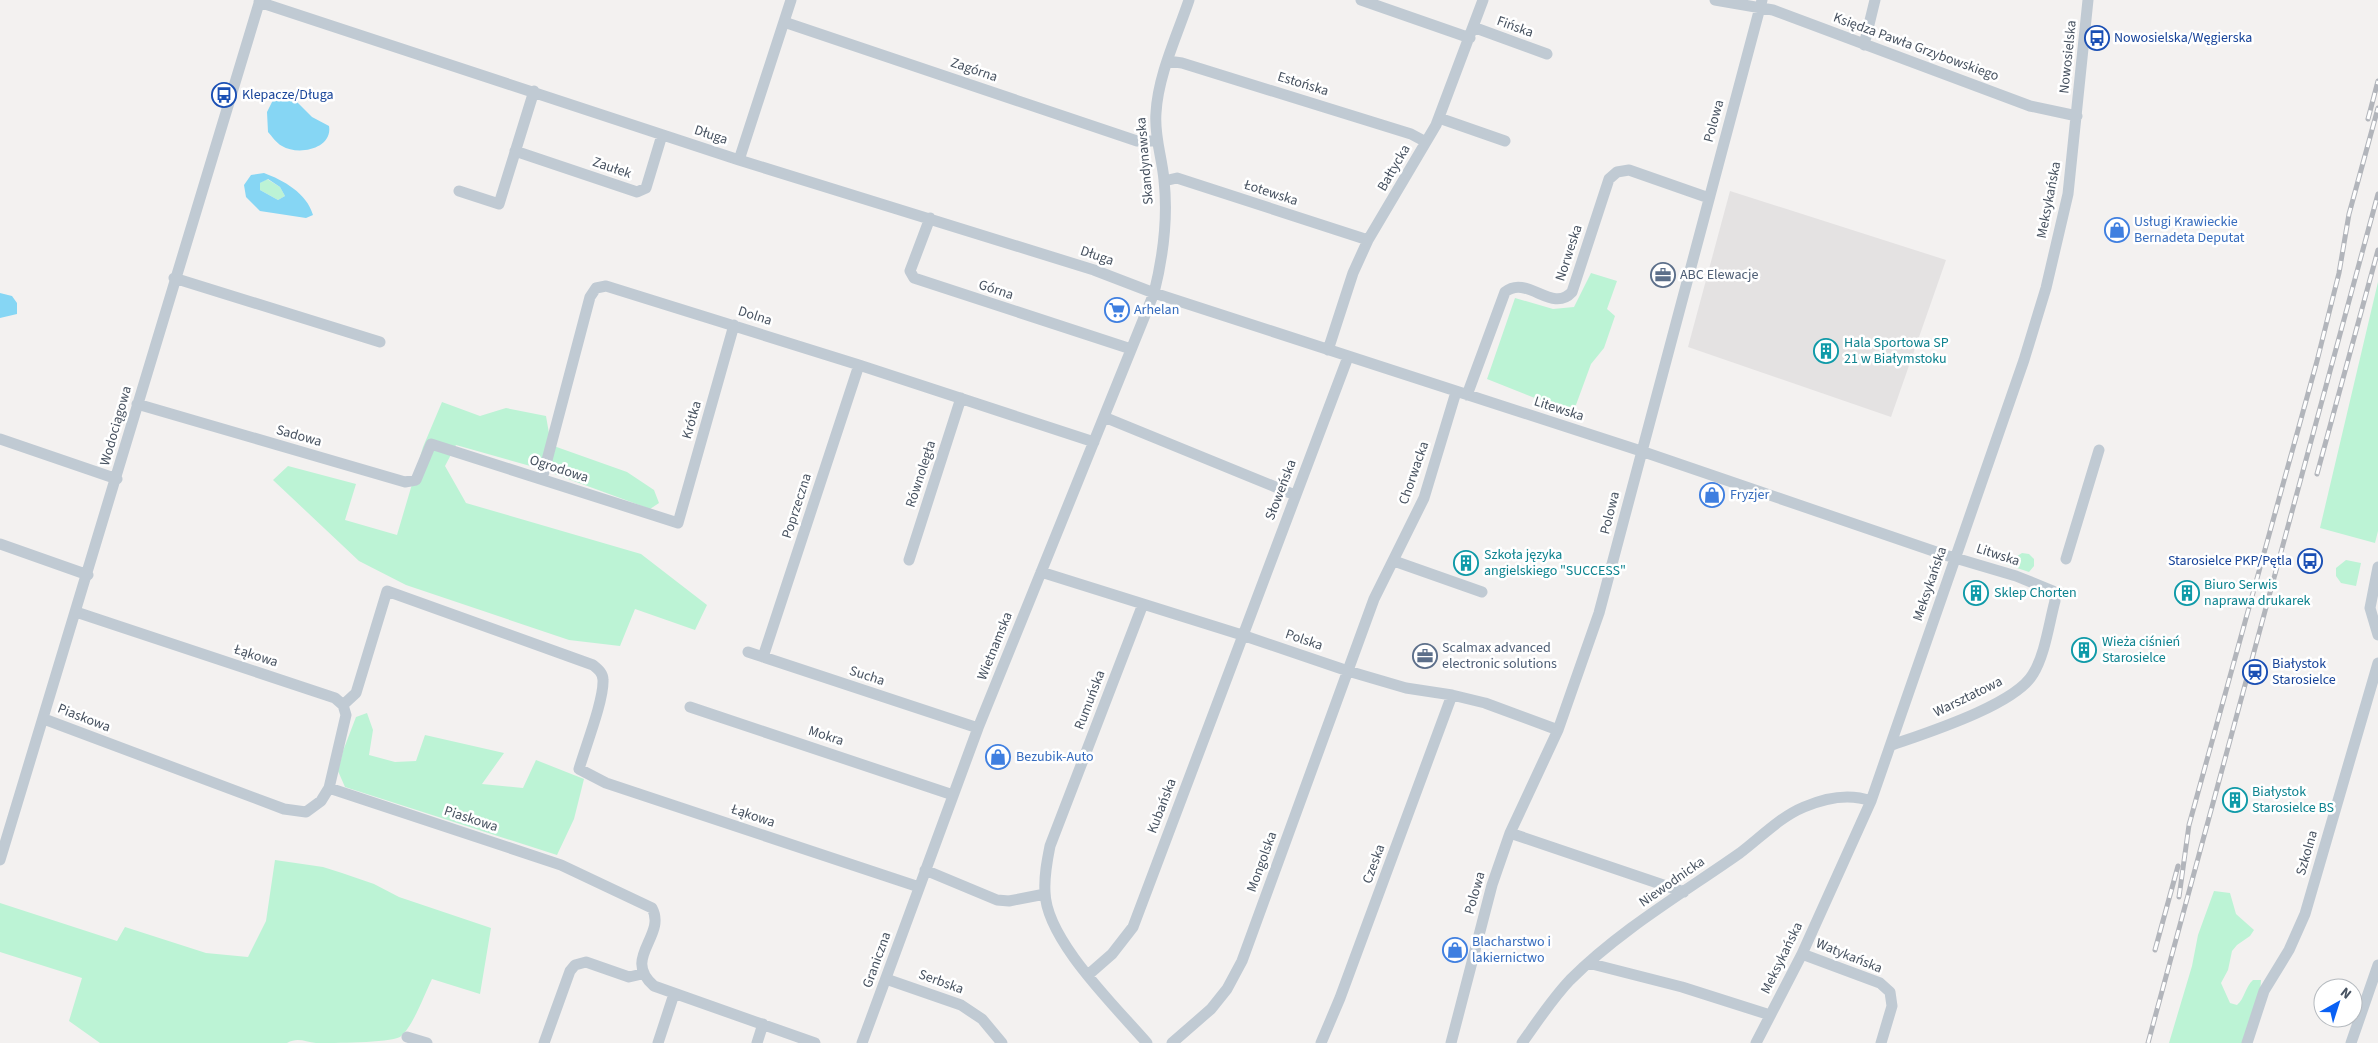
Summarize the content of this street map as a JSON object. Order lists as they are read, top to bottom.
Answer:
{
  "streets": {
    "street": [
      "Fińska",
      "Księdza Pawła Grzybowskiego",
      "Nowosielska",
      "Zagórna",
      "Estońska",
      "Polowa",
      "Długa",
      "Skandynawska",
      "Zaułek",
      "Bałtycka",
      "Łotewska",
      "Meksykańska",
      "Norweska",
      "Górna",
      "Dolna",
      "Litewska",
      "Krótka",
      "Wodociągowa",
      "Sadowa",
      "Ogrodowa",
      "Chorwacka",
      "Równoległa",
      "Słoweńska",
      "Poprzeczna",
      "Litwska",
      "Polska",
      "Wietnamska",
      "Łąkowa",
      "Sucha",
      "Warsztatowa",
      "Rumuńska",
      "Piaskowa",
      "Mokra",
      "Kubańska",
      "Szkolna",
      "Mongolska",
      "Czeska",
      "Niewodnicka",
      "Watykańska",
      "Graniczna",
      "Serbska"
    ]
  },
  "crossings": [
    ["Fińska", "Bałtycka"],
    ["Księdza Pawła Grzybowskiego", "Nowosielska"],
    ["Księdza Pawła Grzybowskiego", "Polowa"],
    ["Księdza Pawła Grzybowskiego", "Meksykańska"],
    ["Nowosielska", "Meksykańska"],
    ["Zagórna", "Skandynawska"],
    ["Estońska", "Skandynawska"],
    ["Estońska", "Bałtycka"],
    ["Polowa", "Norweska"],
    ["Polowa", "Litewska"],
    ["Polowa", "Polska"],
    ["Długa", "Skandynawska"],
    ["Długa", "Zaułek"],
    ["Długa", "Górna"],
    ["Długa", "Litewska"],
    ["Długa", "Wodociągowa"],
    ["Długa", "Wietnamska"],
    ["Skandynawska", "Łotewska"],
    ["Skandynawska", "Litewska"],
    ["Skandynawska", "Wietnamska"],
    ["Bałtycka", "Łotewska"],
    ["Bałtycka", "Litewska"],
    ["Meksykańska", "Litewska"],
    ["Meksykańska", "Litwska"],
    ["Meksykańska", "Warsztatowa"],
    ["Meksykańska", "Niewodnicka"],
    ["Meksykańska", "Watykańska"],
    ["Norweska", "Litewska"],
    ["Norweska", "Chorwacka"],
    ["Górna", "Wietnamska"],
    ["Dolna", "Krótka"],
    ["Dolna", "Ogrodowa"],
    ["Dolna", "Równoległa"],
    ["Dolna", "Poprzeczna"],
    ["Dolna", "Wietnamska"],
    ["Litewska", "Chorwacka"],
    ["Litewska", "Słoweńska"],
    ["Litewska", "Litwska"],
    ["Litewska", "Wietnamska"],
    ["Krótka", "Ogrodowa"],
    ["Wodociągowa", "Sadowa"],
    ["Wodociągowa", "Łąkowa"],
    ["Wodociągowa", "Piaskowa"],
    ["Sadowa", "Ogrodowa"],
    ["Chorwacka", "Polska"],
    ["Chorwacka", "Mongolska"],
    ["Słoweńska", "Polska"],
    ["Słoweńska", "Kubańska"],
    ["Poprzeczna", "Sucha"],
    ["Litwska", "Warsztatowa"],
    ["Polska", "Wietnamska"],
    ["Polska", "Rumuńska"],
    ["Polska", "Kubańska"],
    ["Polska", "Mongolska"],
    ["Polska", "Czeska"],
    ["Wietnamska", "Łąkowa"],
    ["Wietnamska", "Sucha"],
    ["Wietnamska", "Mokra"],
    ["Wietnamska", "Graniczna"],
    ["Łąkowa", "Graniczna"],
    ["Rumuńska", "Kubańska"],
    ["Graniczna", "Serbska"]
  ],
  "places": {
    "bus stop": ["Nowosielska/Węgierska", "Klepacze/Długa", "Starosielce PKP/Pętla"],
    "shop": [
      "Usługi Krawieckie Bernadeta Deputat",
      "Fryzjer",
      "Bezubik-Auto",
      "Blacharstwo i lakiernictwo"
    ],
    "office": ["ABC Elewacje", "Scalmax advanced electronic solutions"],
    "supermarket": ["Arhelan"],
    "building": [
      "Hala Sportowa SP 21 w Białymstoku",
      "Szkoła języka angielskiego \"SUCCESS\"",
      "Sklep Chorten",
      "Biuro Serwis naprawa drukarek",
      "Wieża ciśnień Starosielce",
      "Białystok Starosielce BS"
    ],
    "station": ["Białystok Starosielce"]
  },
  "north": "top right"
}
